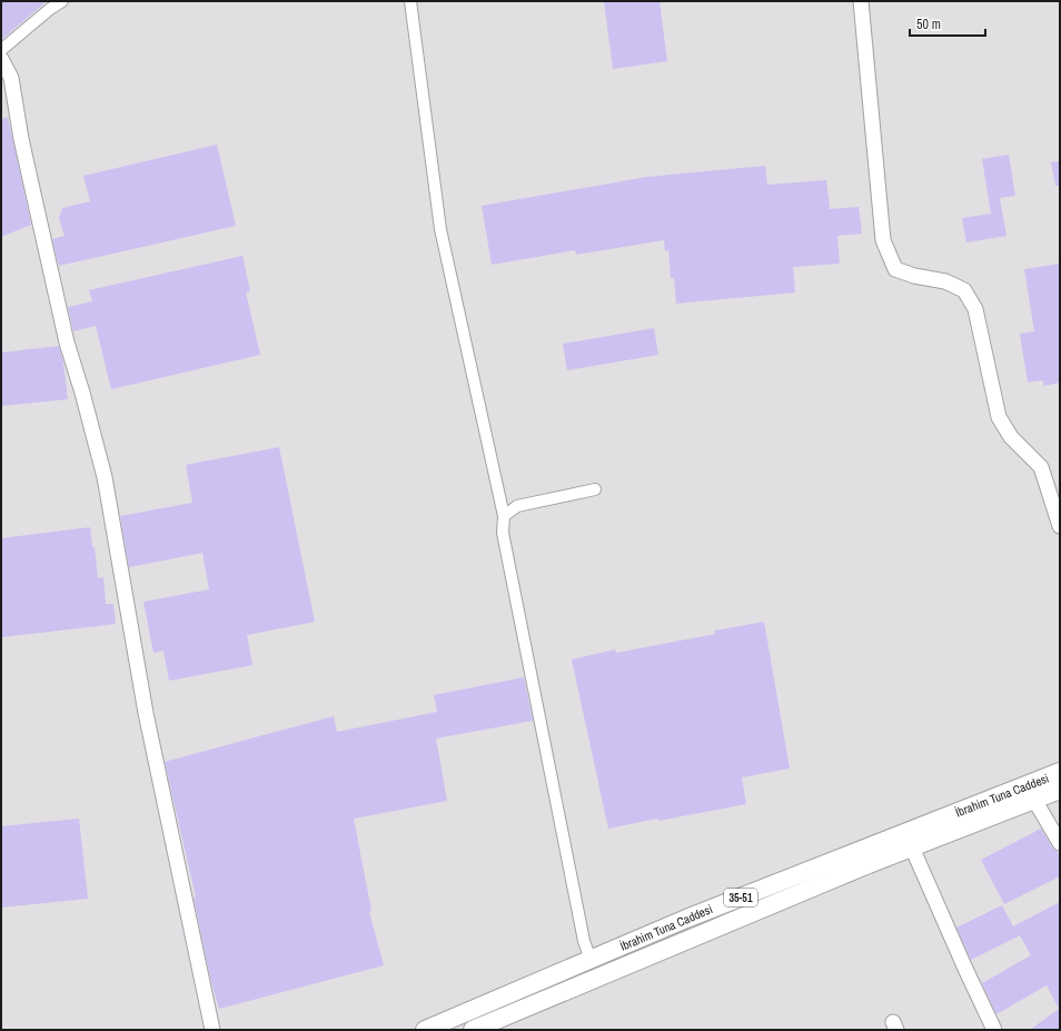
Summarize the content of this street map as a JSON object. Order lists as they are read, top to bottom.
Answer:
{
  "streets": {
    "main road": ["İbrahim Tuna Caddesi", "35-51"]
  },
  "scale_bar": "50 m"
}
